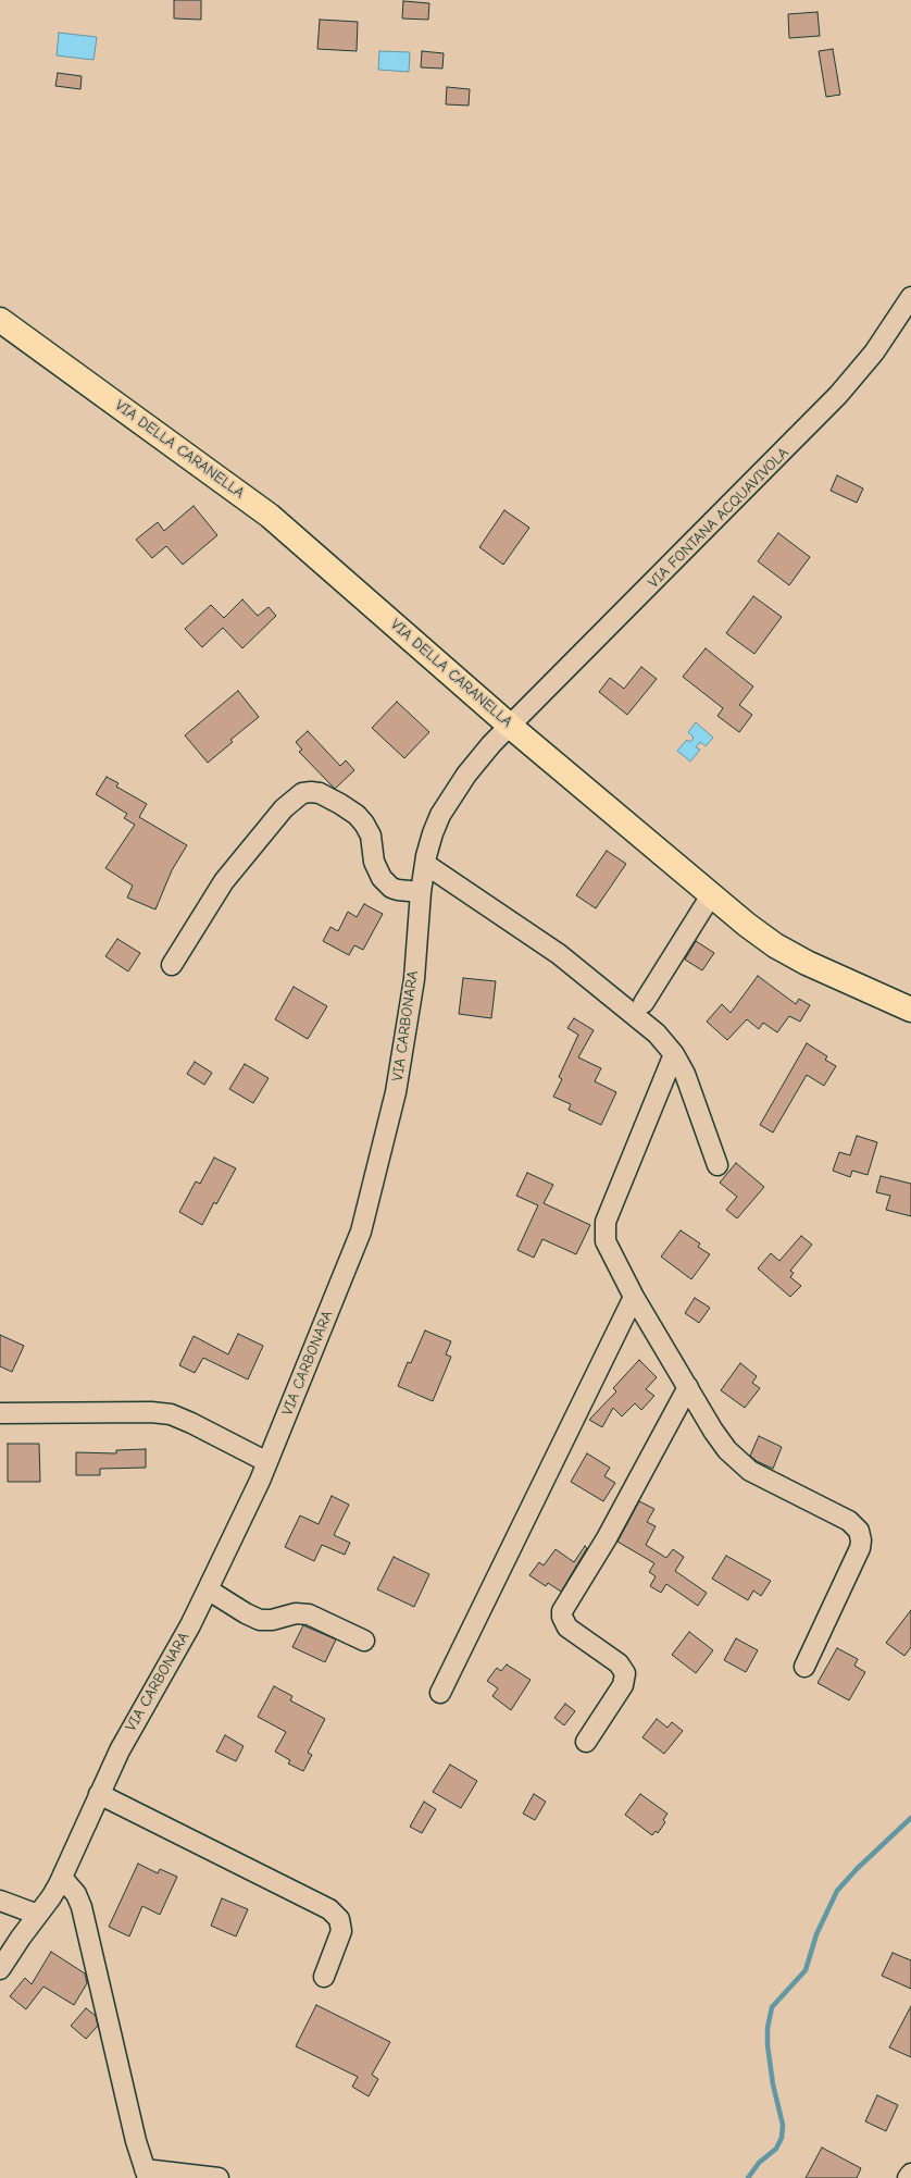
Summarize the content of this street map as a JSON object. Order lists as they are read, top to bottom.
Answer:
{
  "streets": {
    "main road": ["VIA DELLA CARANELLA"],
    "street": ["VIA FONTANA ACQUAVIVOLA", "VIA CARBONARA"]
  },
  "crossings": [
    ["VIA DELLA CARANELLA", "VIA FONTANA ACQUAVIVOLA"],
    ["VIA DELLA CARANELLA", "VIA CARBONARA"],
    ["VIA FONTANA ACQUAVIVOLA", "VIA CARBONARA"]
  ]
}
